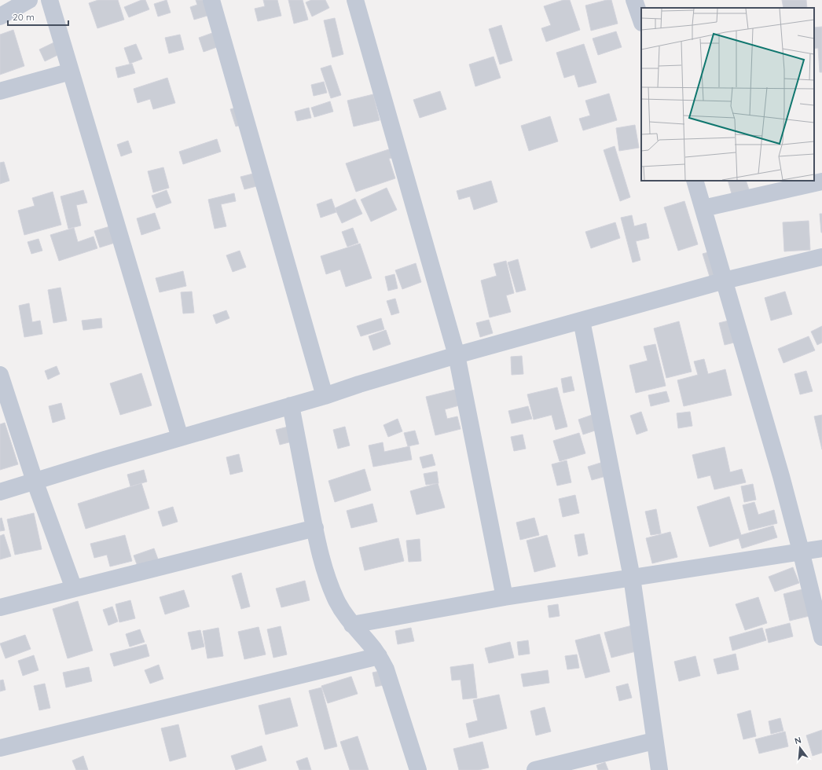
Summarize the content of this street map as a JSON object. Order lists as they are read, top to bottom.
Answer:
{
  "scale_bar": "20 m",
  "north": "top"
}
